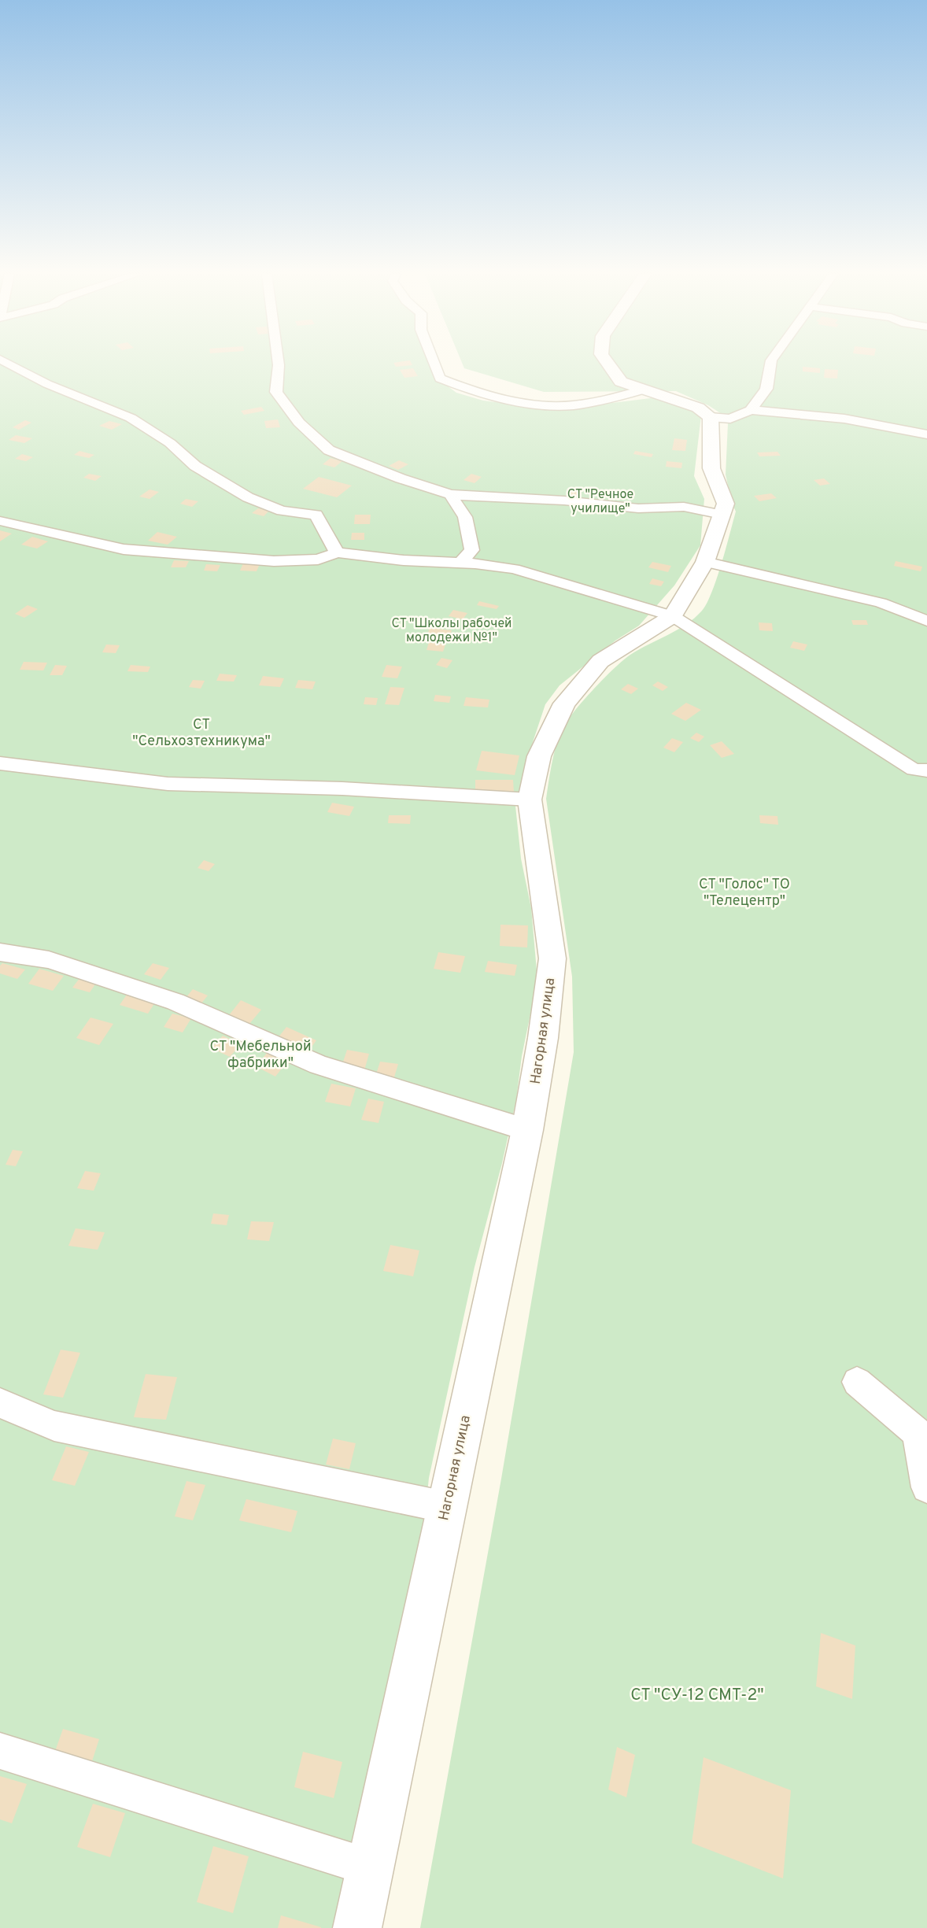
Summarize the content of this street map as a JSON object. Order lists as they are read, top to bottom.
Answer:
{
  "streets": {
    "street": ["Нагорная улица"]
  },
  "parks": [
    "СТ \"Речное училище\"",
    "СТ \"Школы рабочей молодежи №1\"",
    "СТ \"Сельхозтехникума\"",
    "СТ \"Голос\" ТО \"Телецентр\"",
    "СТ \"Мебельной фабрики\"",
    "СТ \"СУ-12 СМТ-2\""
  ]
}
